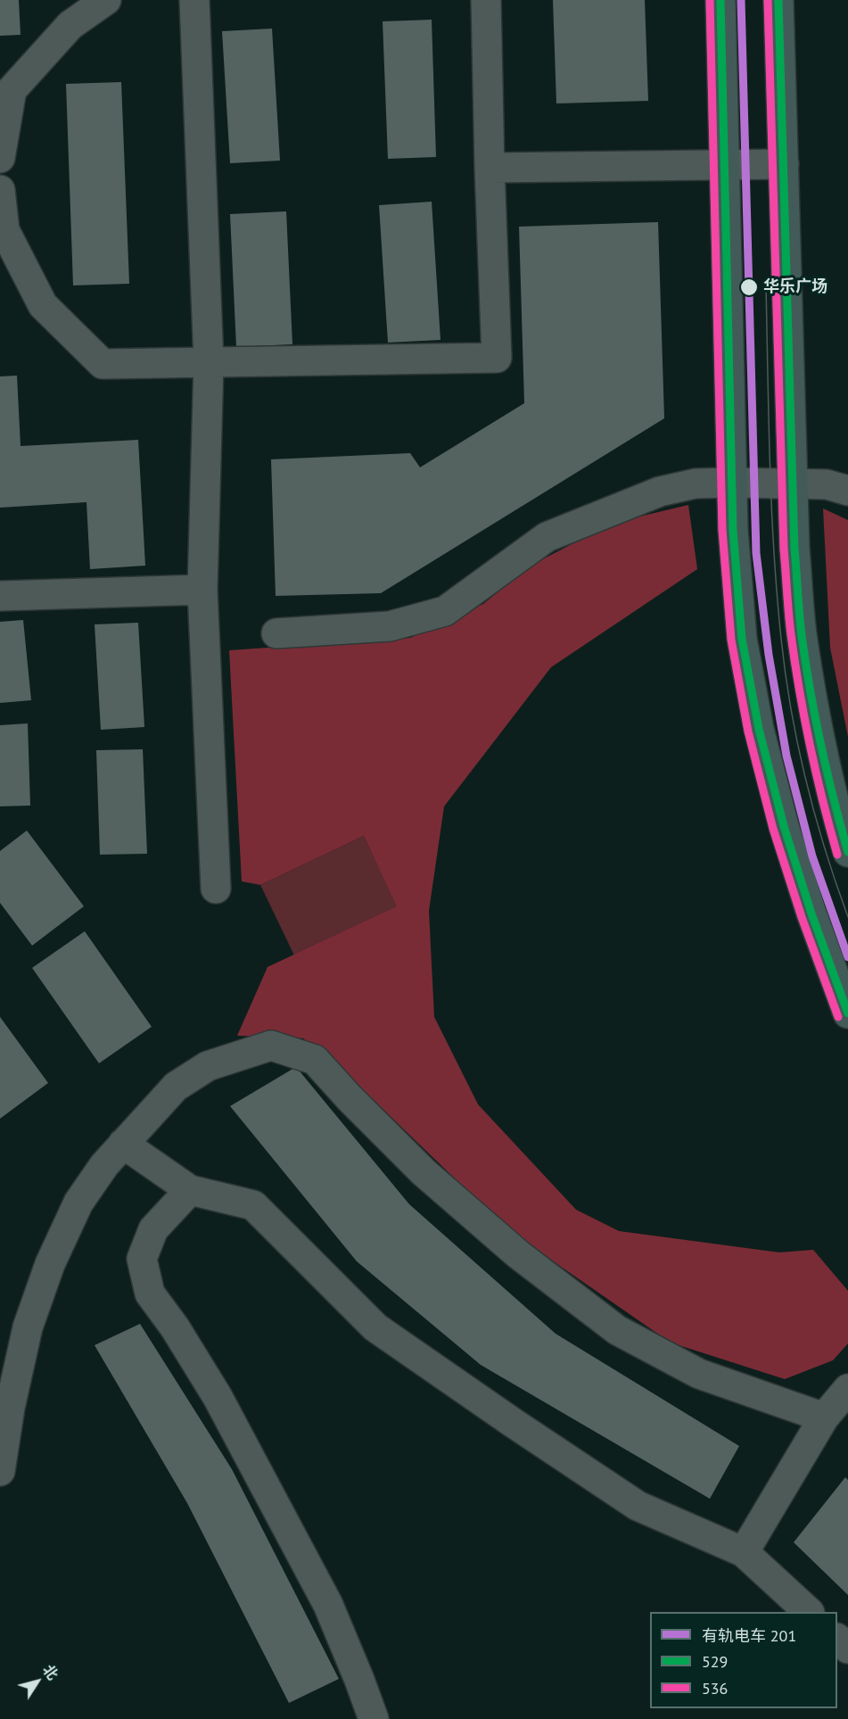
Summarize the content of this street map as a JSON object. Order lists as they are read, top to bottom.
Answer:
{
  "places": ["华乐广场"],
  "lines": ["tram line 201", "transit line 529", "transit line 536"],
  "legend": ["有轨电车 201", "529", "536"],
  "north": "top right"
}
